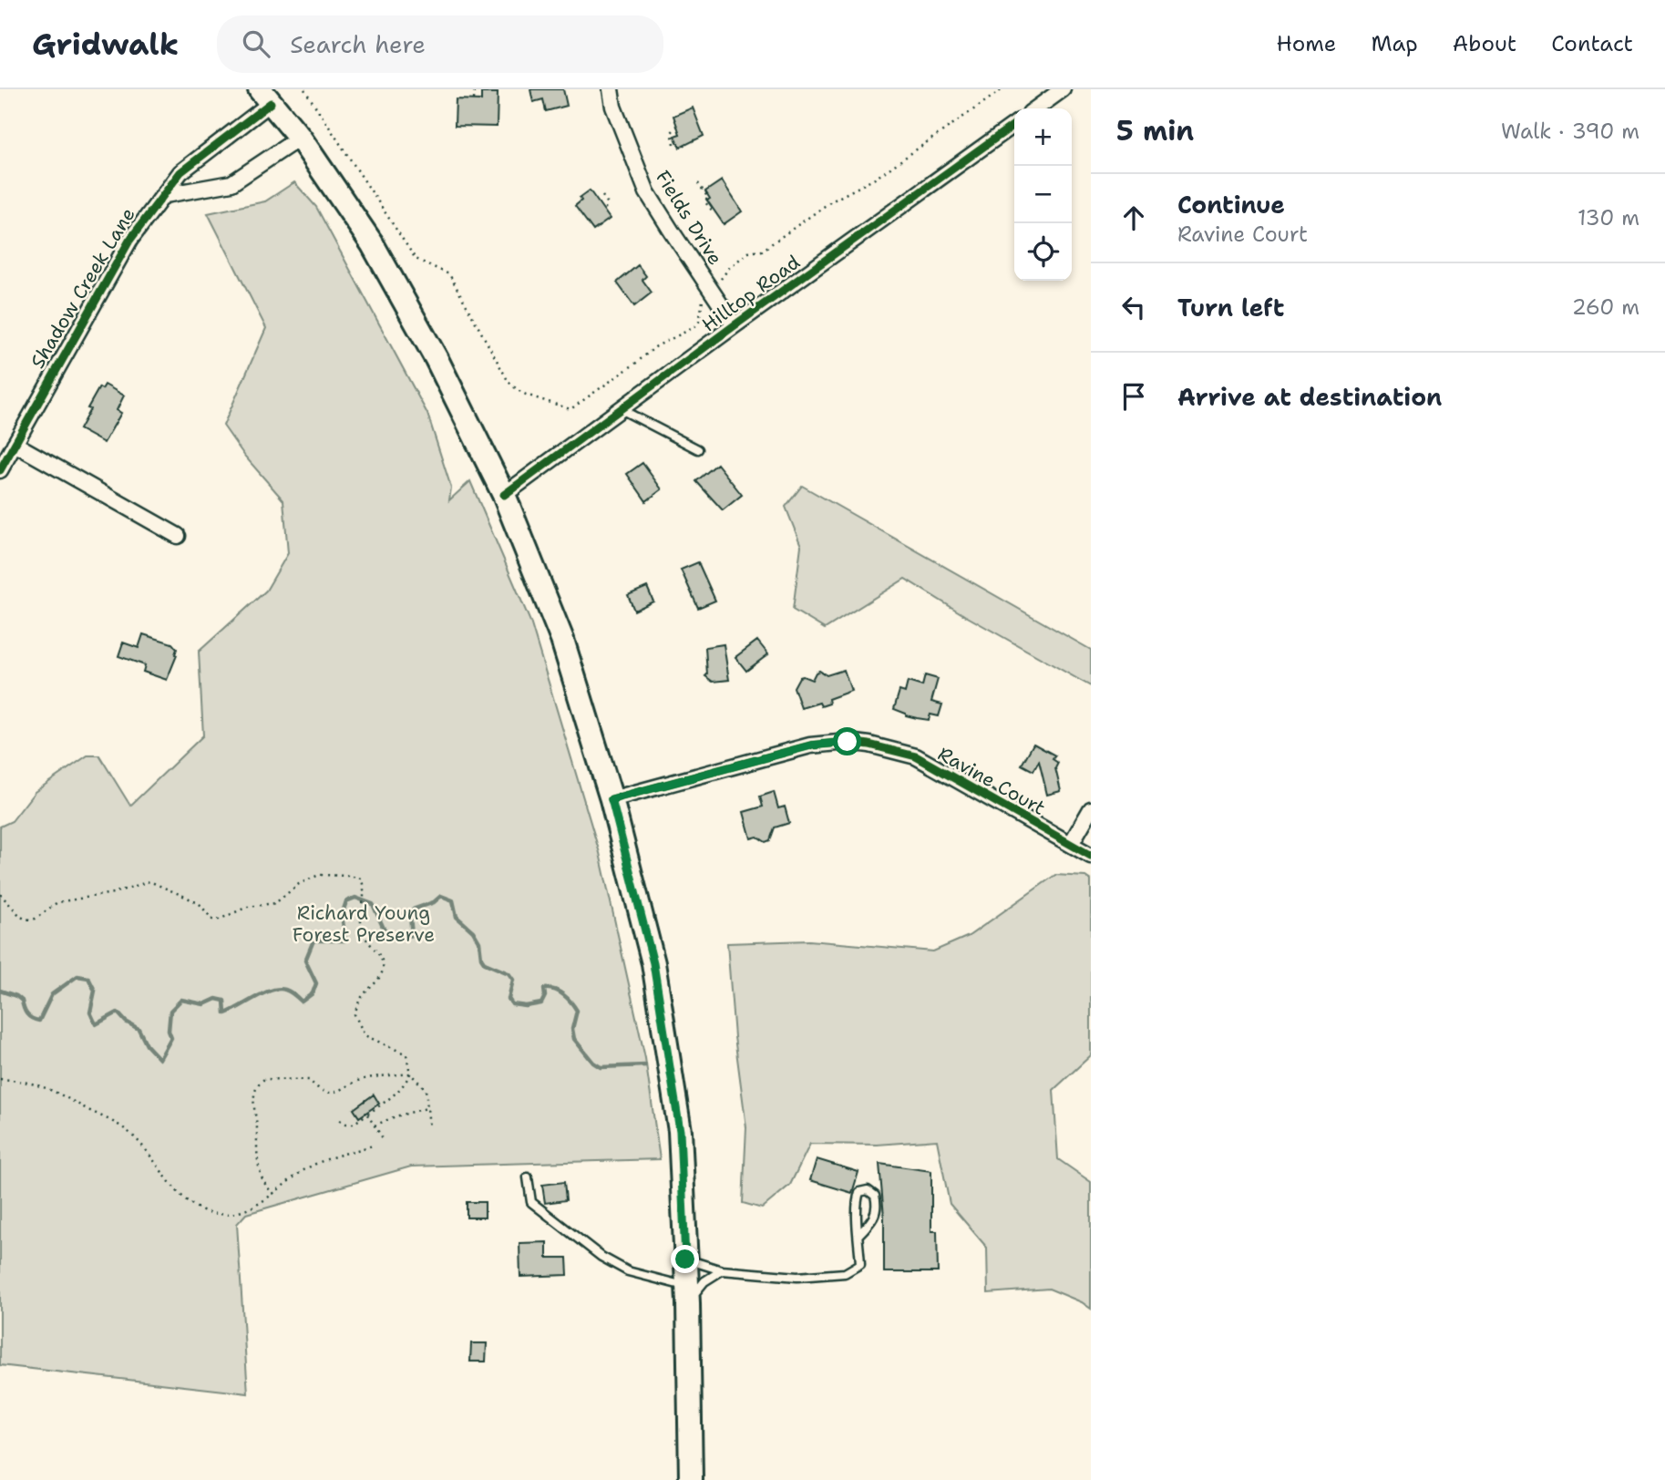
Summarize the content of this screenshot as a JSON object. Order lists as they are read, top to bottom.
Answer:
{
  "streets": {
    "street": [
      "Fields Drive",
      "Shadow Creek Lane",
      "Hilltop Road",
      "Ravine Court"
    ]
  },
  "crossings": [
    ["Fields Drive", "Hilltop Road"]
  ],
  "parks": ["Richard Young Forest Preserve"],
  "page": {
    "header": "Gridwalk",
    "search": "Search here",
    "nav": [
      "Home",
      "Map",
      "About",
      "Contact"
    ],
    "heading": ["5 min", "Walk · 390 m"],
    "map_buttons": ["+", "−"],
    "list": [
      ["Continue", "Ravine Court", "130 m"],
      ["Turn left", "260 m"],
      "Arrive at destination"
    ]
  }
}
